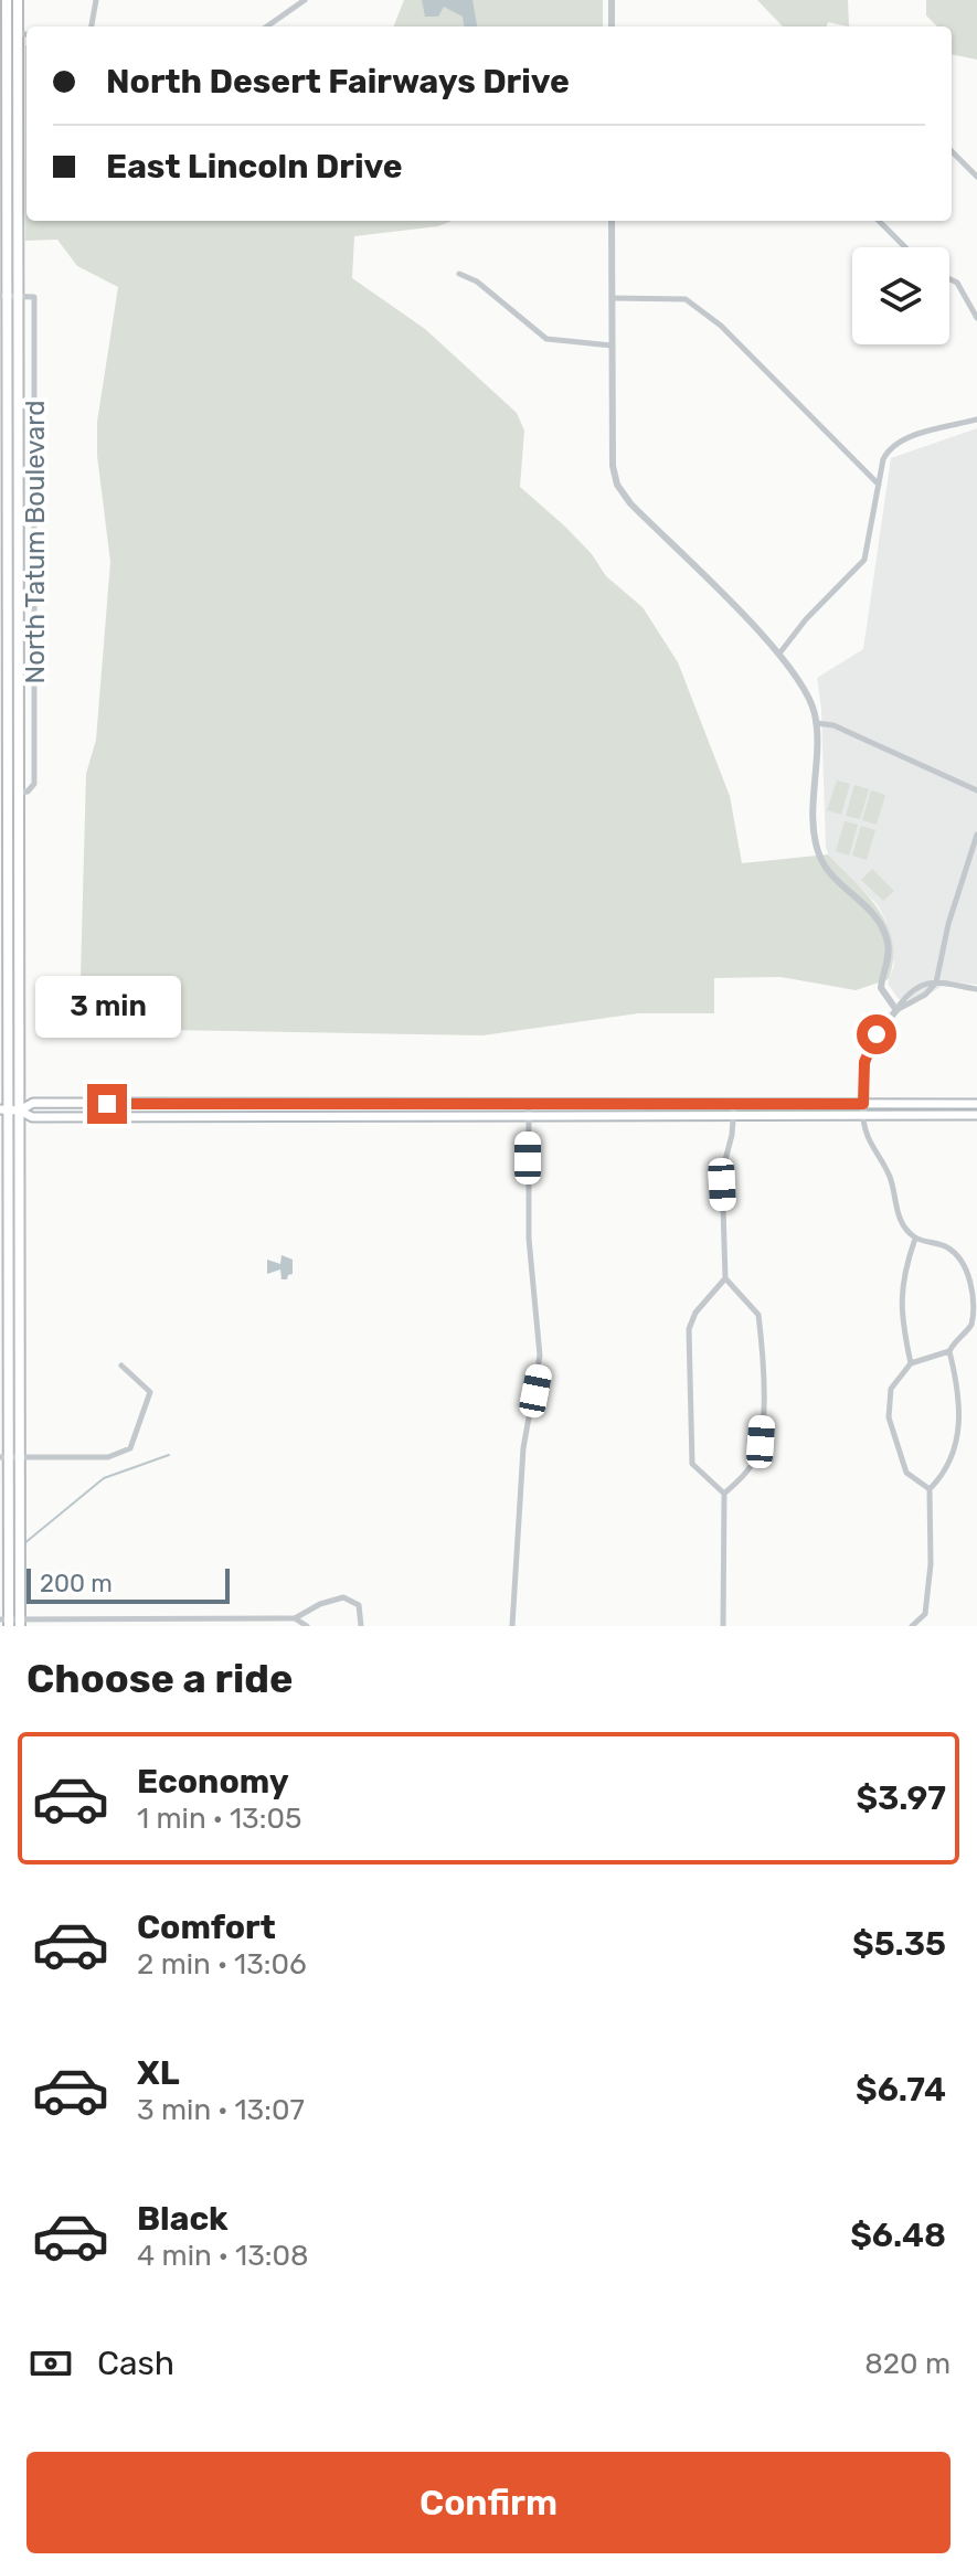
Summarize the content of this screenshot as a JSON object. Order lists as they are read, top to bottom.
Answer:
{
  "streets": {
    "main road": ["North Tatum Boulevard"]
  },
  "scale_bar": "200 m",
  "page": {
    "banner": ["North Desert Fairways Drive", "East Lincoln Drive"],
    "bubble": "3 min",
    "scale": "200 m",
    "heading": "Choose a ride",
    "list": [
      {
        "name": "Economy",
        "note": "1 min · 13:05",
        "value": "$3.97"
      },
      {
        "name": "Comfort",
        "note": "2 min · 13:06",
        "value": "$5.35"
      },
      {
        "name": "XL",
        "note": "3 min · 13:07",
        "value": "$6.74"
      },
      {
        "name": "Black",
        "note": "4 min · 13:08",
        "value": "$6.48"
      }
    ],
    "pay": ["Cash", "820 m"],
    "buttons": "Confirm"
  }
}
